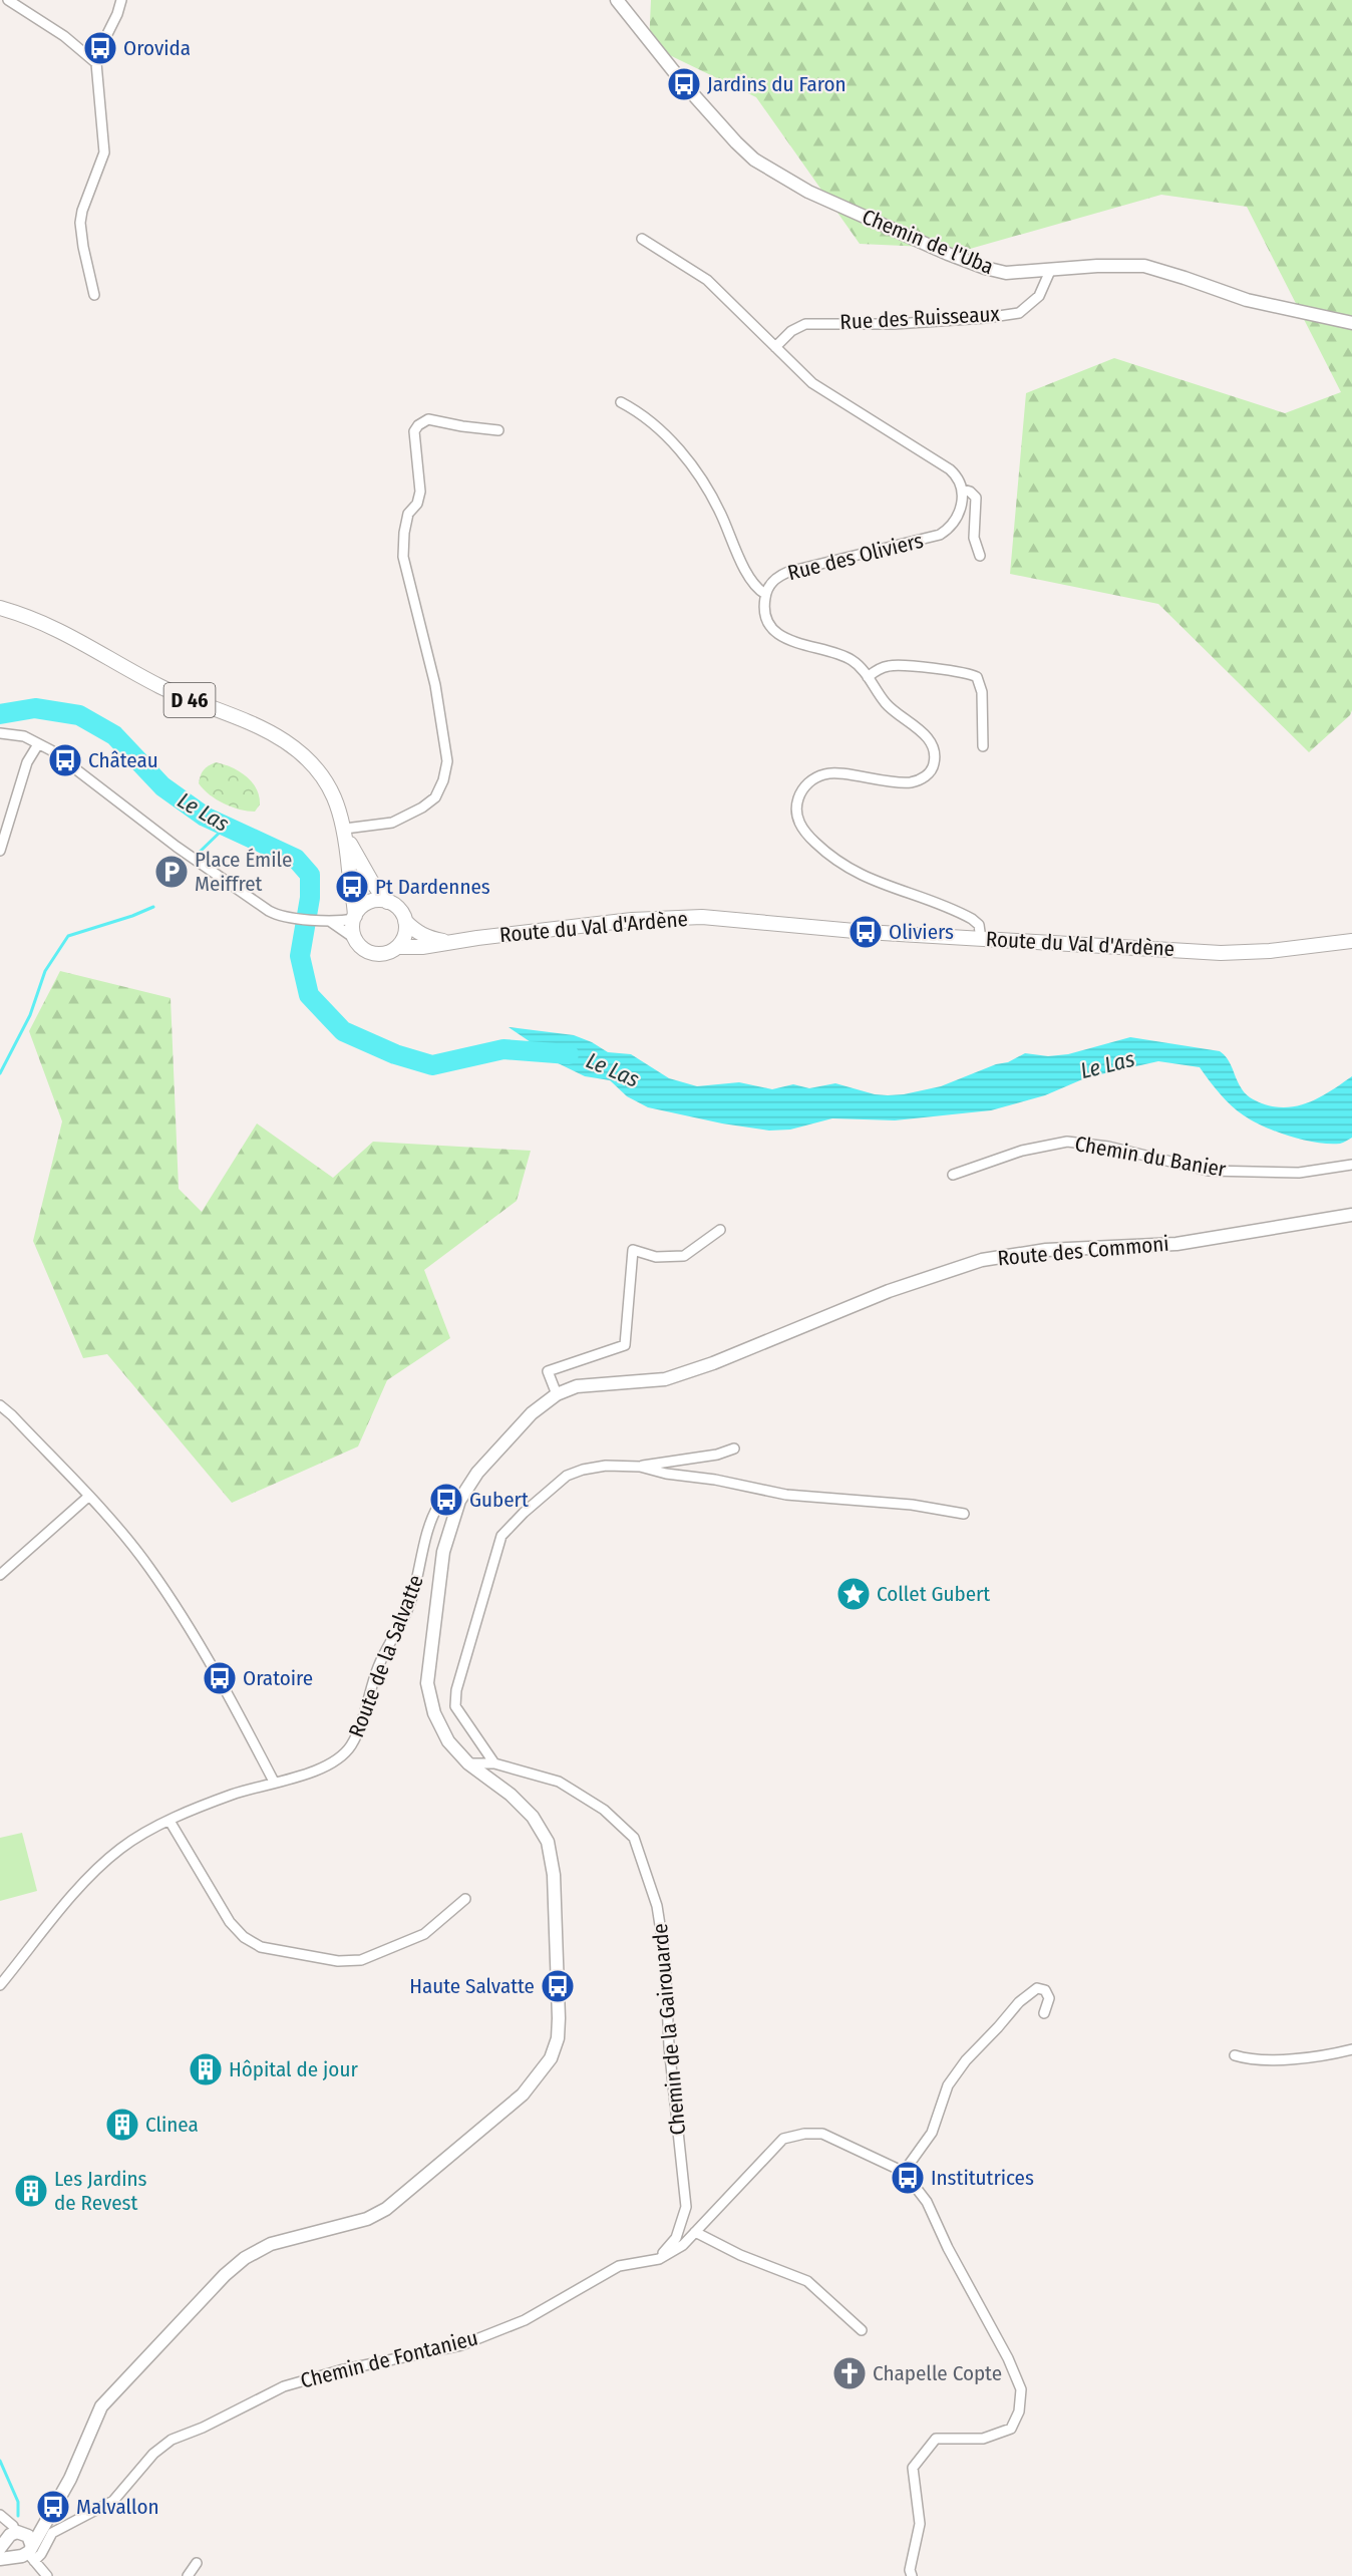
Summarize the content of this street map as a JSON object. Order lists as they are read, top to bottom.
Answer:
{
  "streets": {
    "main road": ["D 46", "Route du Val d'Ardène"],
    "street": [
      "Chemin de l'Uba",
      "Rue des Ruisseaux",
      "Rue des Oliviers",
      "Chemin du Banier",
      "Route des Commoni",
      "Route de la Salvatte",
      "Chemin de la Gairouarde",
      "Chemin de Fontanieu"
    ]
  },
  "crossings": [
    ["Chemin de l'Uba", "Rue des Ruisseaux"],
    ["Rue des Oliviers", "Route du Val d'Ardène"],
    ["D 46", "Route du Val d'Ardène"],
    ["Chemin de la Gairouarde", "Chemin de Fontanieu"]
  ],
  "water": ["Le Las"],
  "places": {
    "bus stop": [
      "Orovida",
      "Jardins du Faron",
      "Château",
      "Pt Dardennes",
      "Oliviers",
      "Gubert",
      "Oratoire",
      "Haute Salvatte",
      "Institutrices",
      "Malvallon"
    ],
    "parking": ["Place Émile Meiffret"],
    "place": ["Collet Gubert"],
    "building": ["Hôpital de jour", "Clinea", "Les Jardins de Revest"],
    "church": ["Chapelle Copte"]
  }
}
